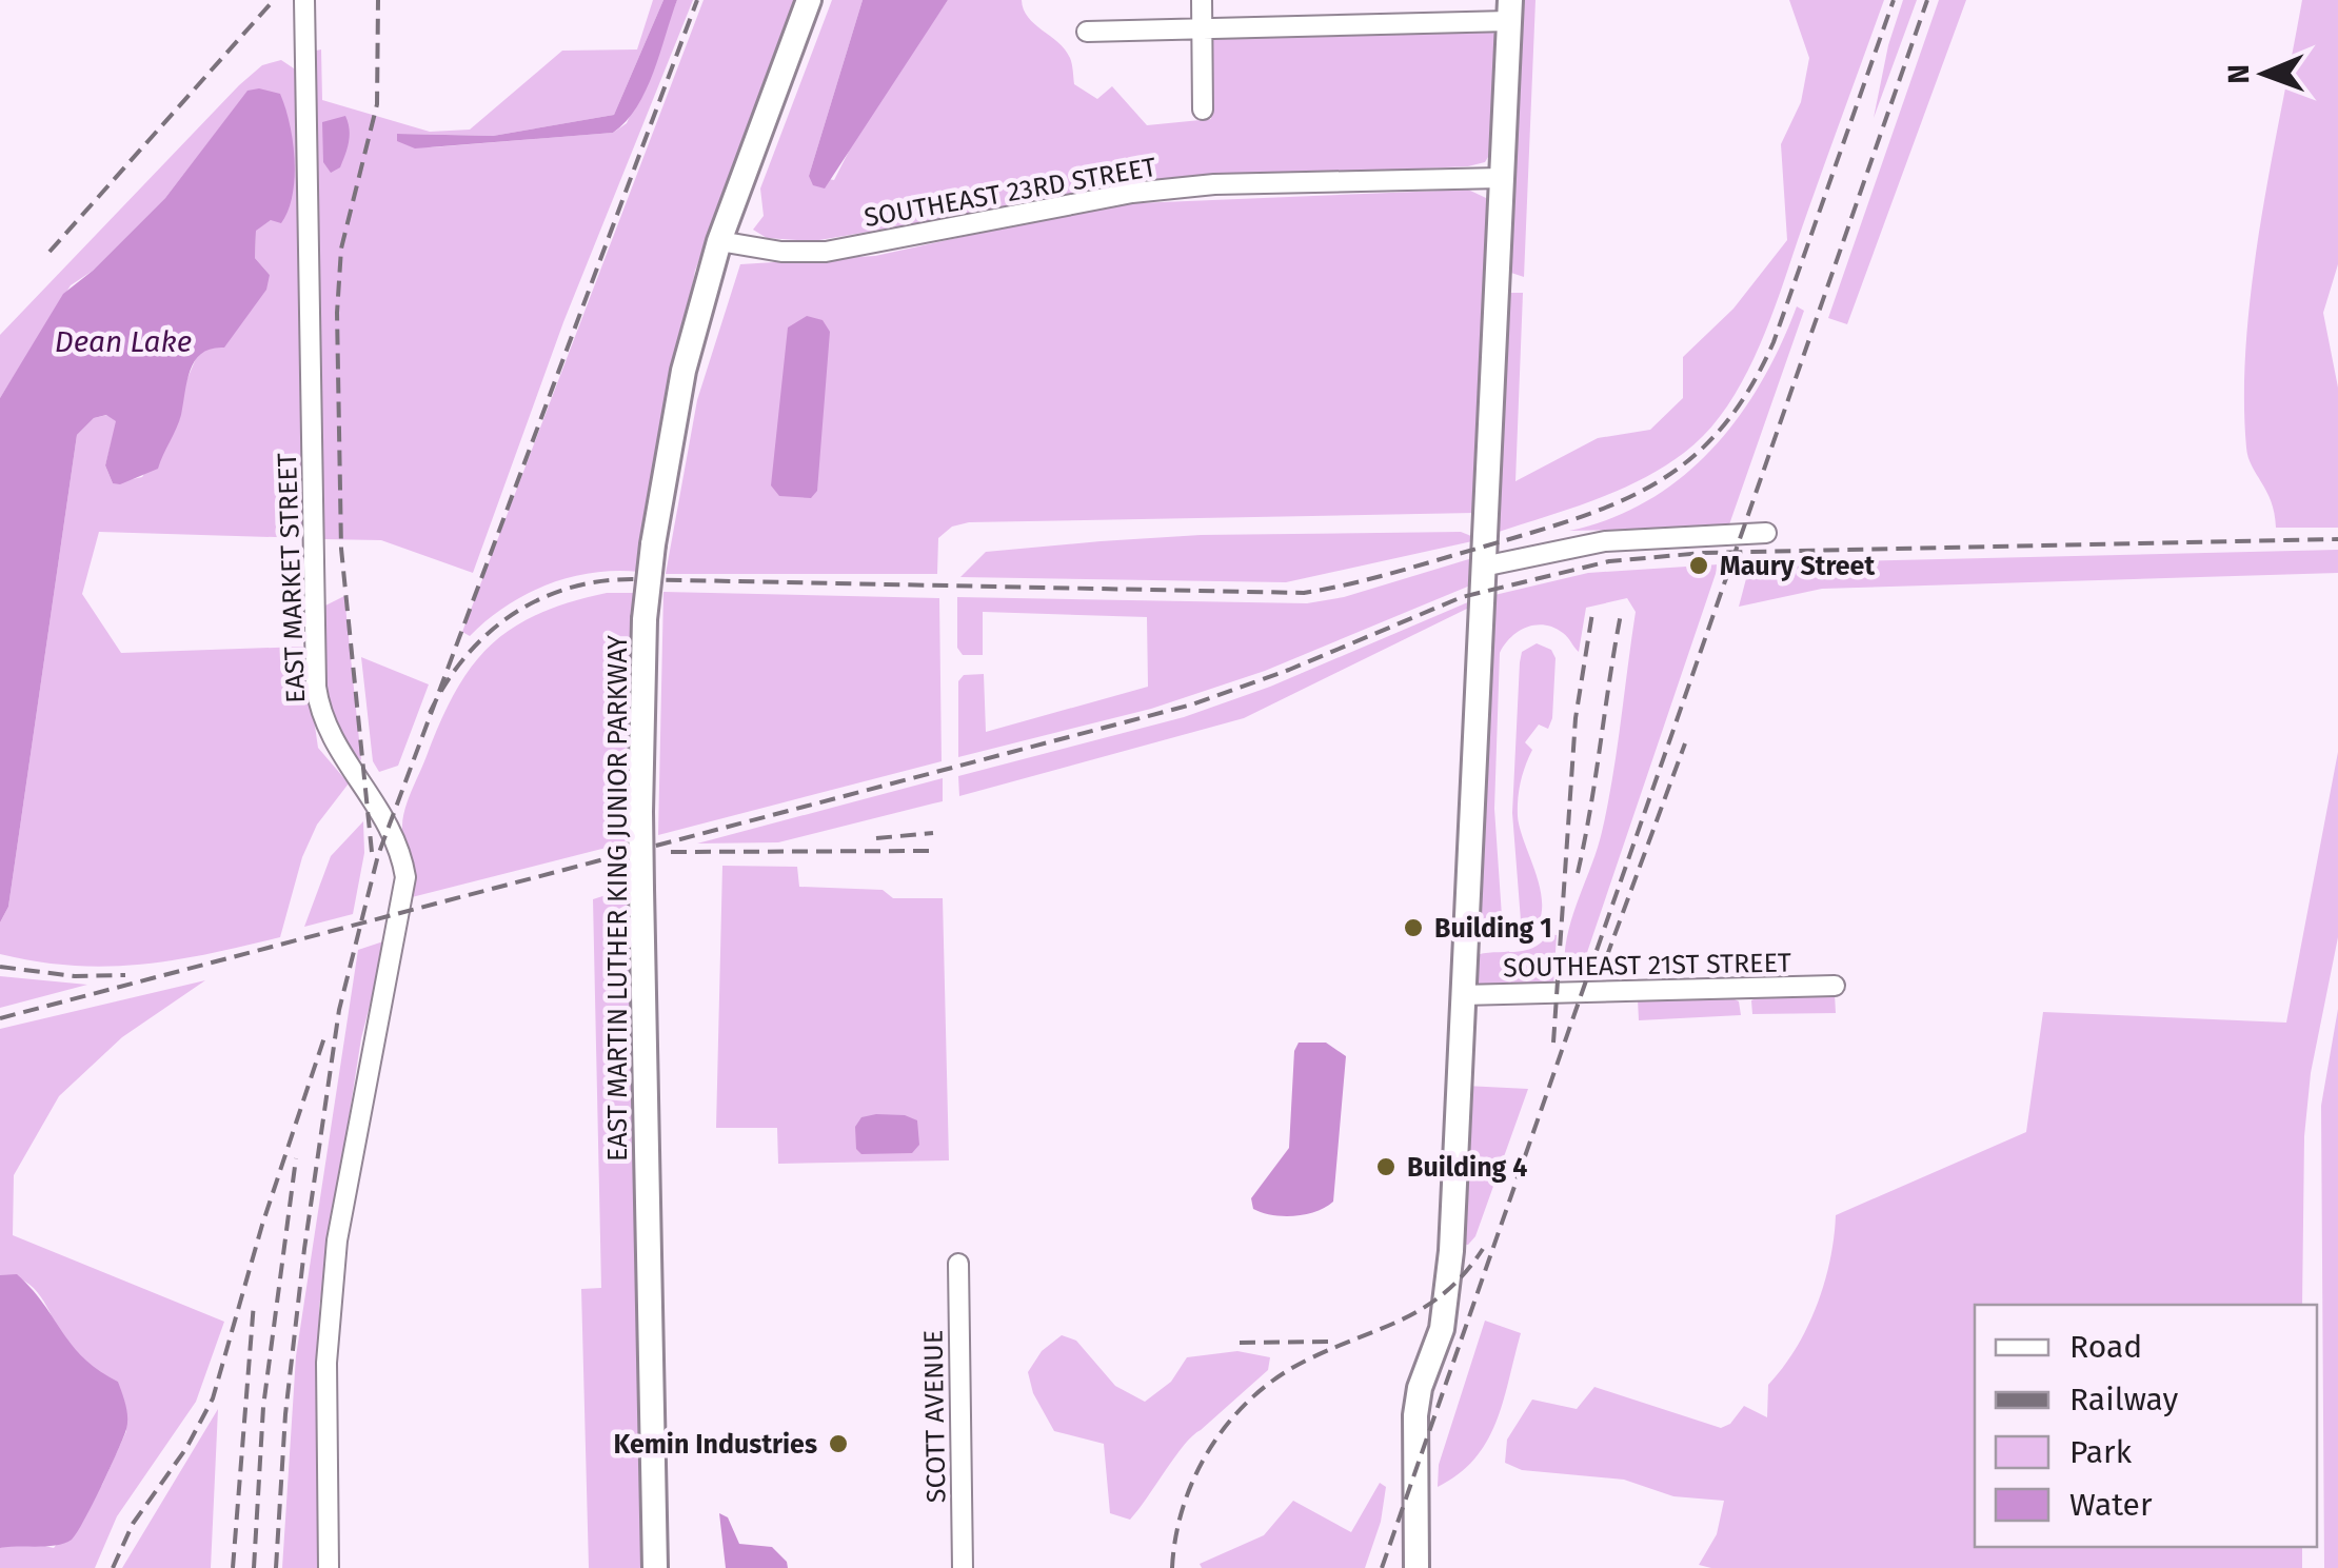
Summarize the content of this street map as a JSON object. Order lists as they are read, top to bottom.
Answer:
{
  "streets": {
    "main road": ["EAST MARTIN LUTHER KING JUNIOR PARKWAY"],
    "street": [
      "SOUTHEAST 23RD STREET",
      "EAST MARKET STREET",
      "SOUTHEAST 21ST STREET",
      "SCOTT AVENUE"
    ]
  },
  "crossings": [
    ["SOUTHEAST 23RD STREET", "EAST MARTIN LUTHER KING JUNIOR PARKWAY"]
  ],
  "water": ["Dean Lake"],
  "places": [
    "Maury Street",
    "Building 1",
    "Building 4",
    "Kemin Industries"
  ],
  "legend": [
    "Road",
    "Railway",
    "Park",
    "Water"
  ],
  "north": "left"
}
